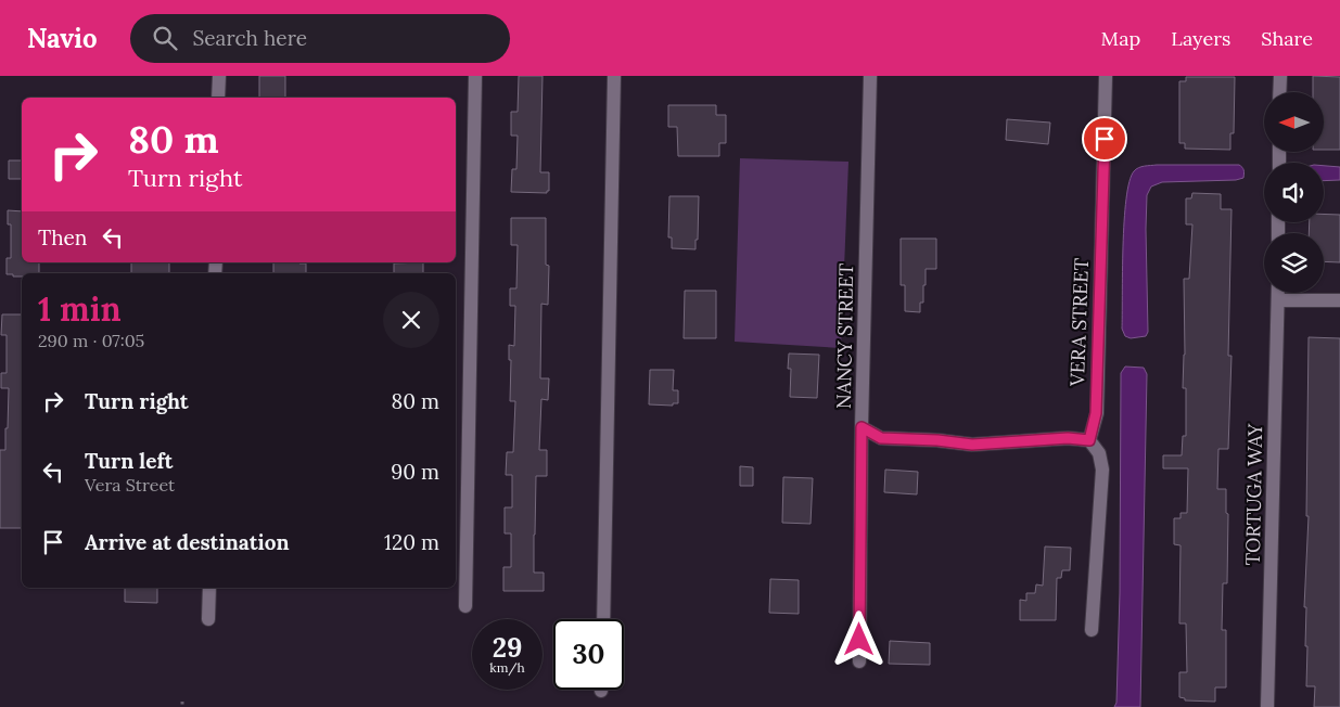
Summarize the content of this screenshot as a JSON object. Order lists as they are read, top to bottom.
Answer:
{
  "streets": {
    "street": ["VERA STREET", "NANCY STREET", "TORTUGA WAY"]
  },
  "north": "left",
  "page": {
    "header": "Navio",
    "search": "Search here",
    "nav": ["Map", "Layers", "Share"],
    "turn": ["80 m", "Turn right"],
    "then": "Then",
    "heading": ["1 min", "290 m · 07:05"],
    "list": [
      {
        "name": "Turn right",
        "value": "80 m"
      },
      {
        "name": "Turn left",
        "note": "Vera Street",
        "value": "90 m"
      },
      {
        "name": "Arrive at destination",
        "value": "120 m"
      }
    ],
    "speed": "29 km/h",
    "limit": "30"
  }
}
